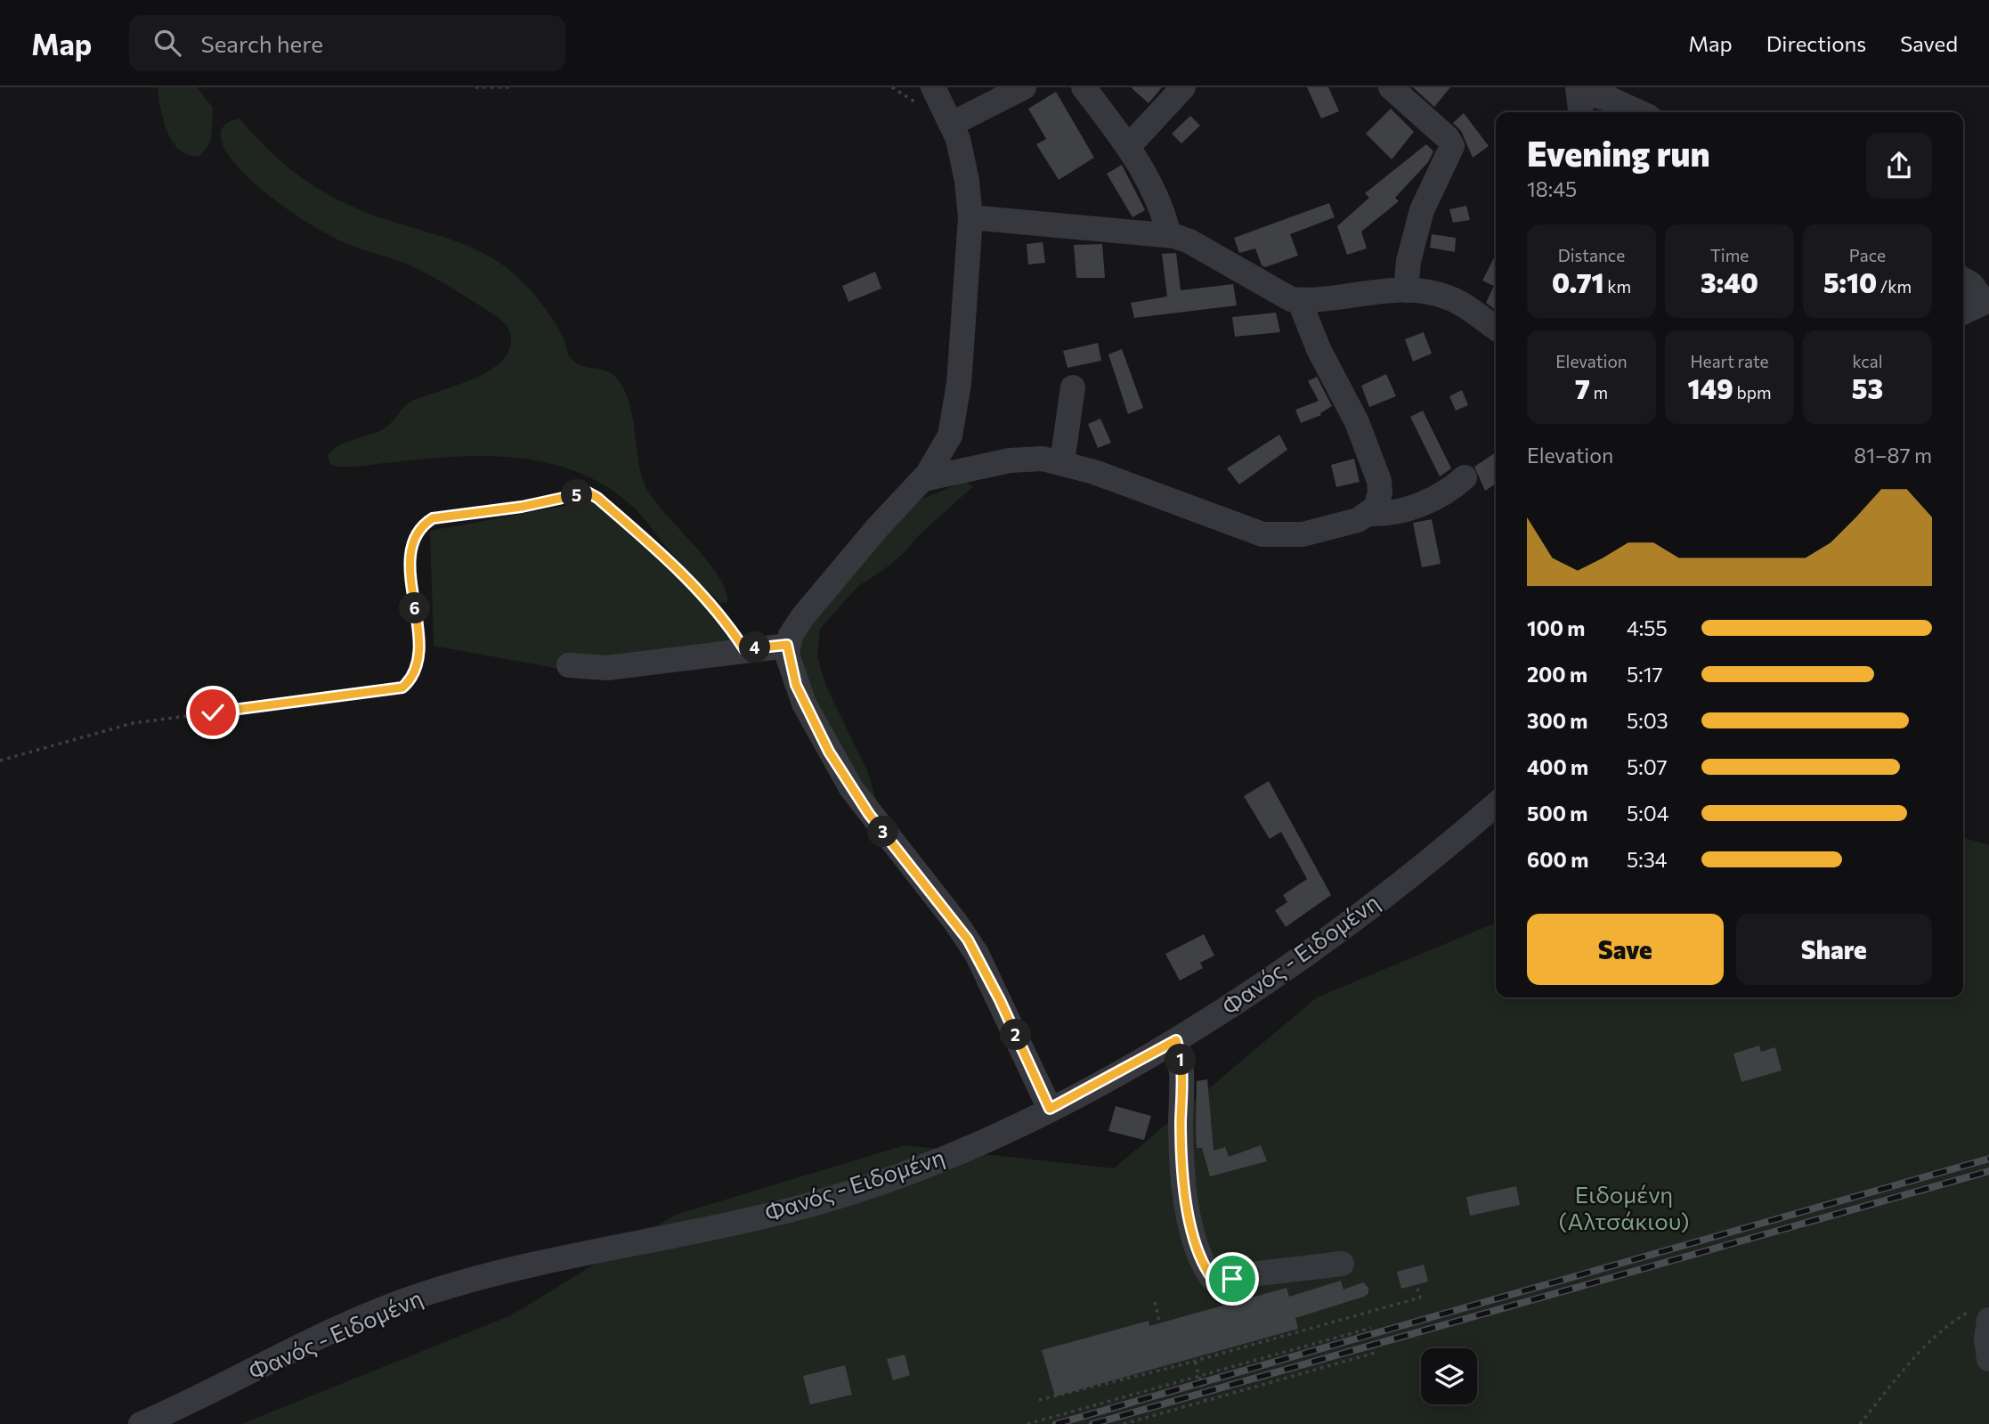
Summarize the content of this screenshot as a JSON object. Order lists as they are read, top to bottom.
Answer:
{
  "streets": {
    "street": ["Φανός - Ειδομένη"]
  },
  "parks": ["Ειδομένη (Αλτσάκιου)"],
  "page": {
    "header": "Map",
    "search": "Search here",
    "nav": ["Map", "Directions", "Saved"],
    "heading": ["Evening run", "18:45"],
    "stats": [
      ["Distance", "0.71 km"],
      ["Time", "3:40"],
      ["Pace", "5:10 /km"],
      ["Elevation", "7 m"],
      ["Heart rate", "149 bpm"],
      ["kcal", "53"]
    ],
    "chart": ["Elevation", "81–87 m"],
    "pins": [
      "5",
      "6",
      "4",
      "3",
      "2",
      "1"
    ],
    "list": [
      {
        "name": "100 m",
        "note": "4:55"
      },
      {
        "name": "200 m",
        "note": "5:17"
      },
      {
        "name": "300 m",
        "note": "5:03"
      },
      {
        "name": "400 m",
        "note": "5:07"
      },
      {
        "name": "500 m",
        "note": "5:04"
      },
      {
        "name": "600 m",
        "note": "5:34"
      }
    ],
    "buttons": ["Save", "Share"]
  }
}
